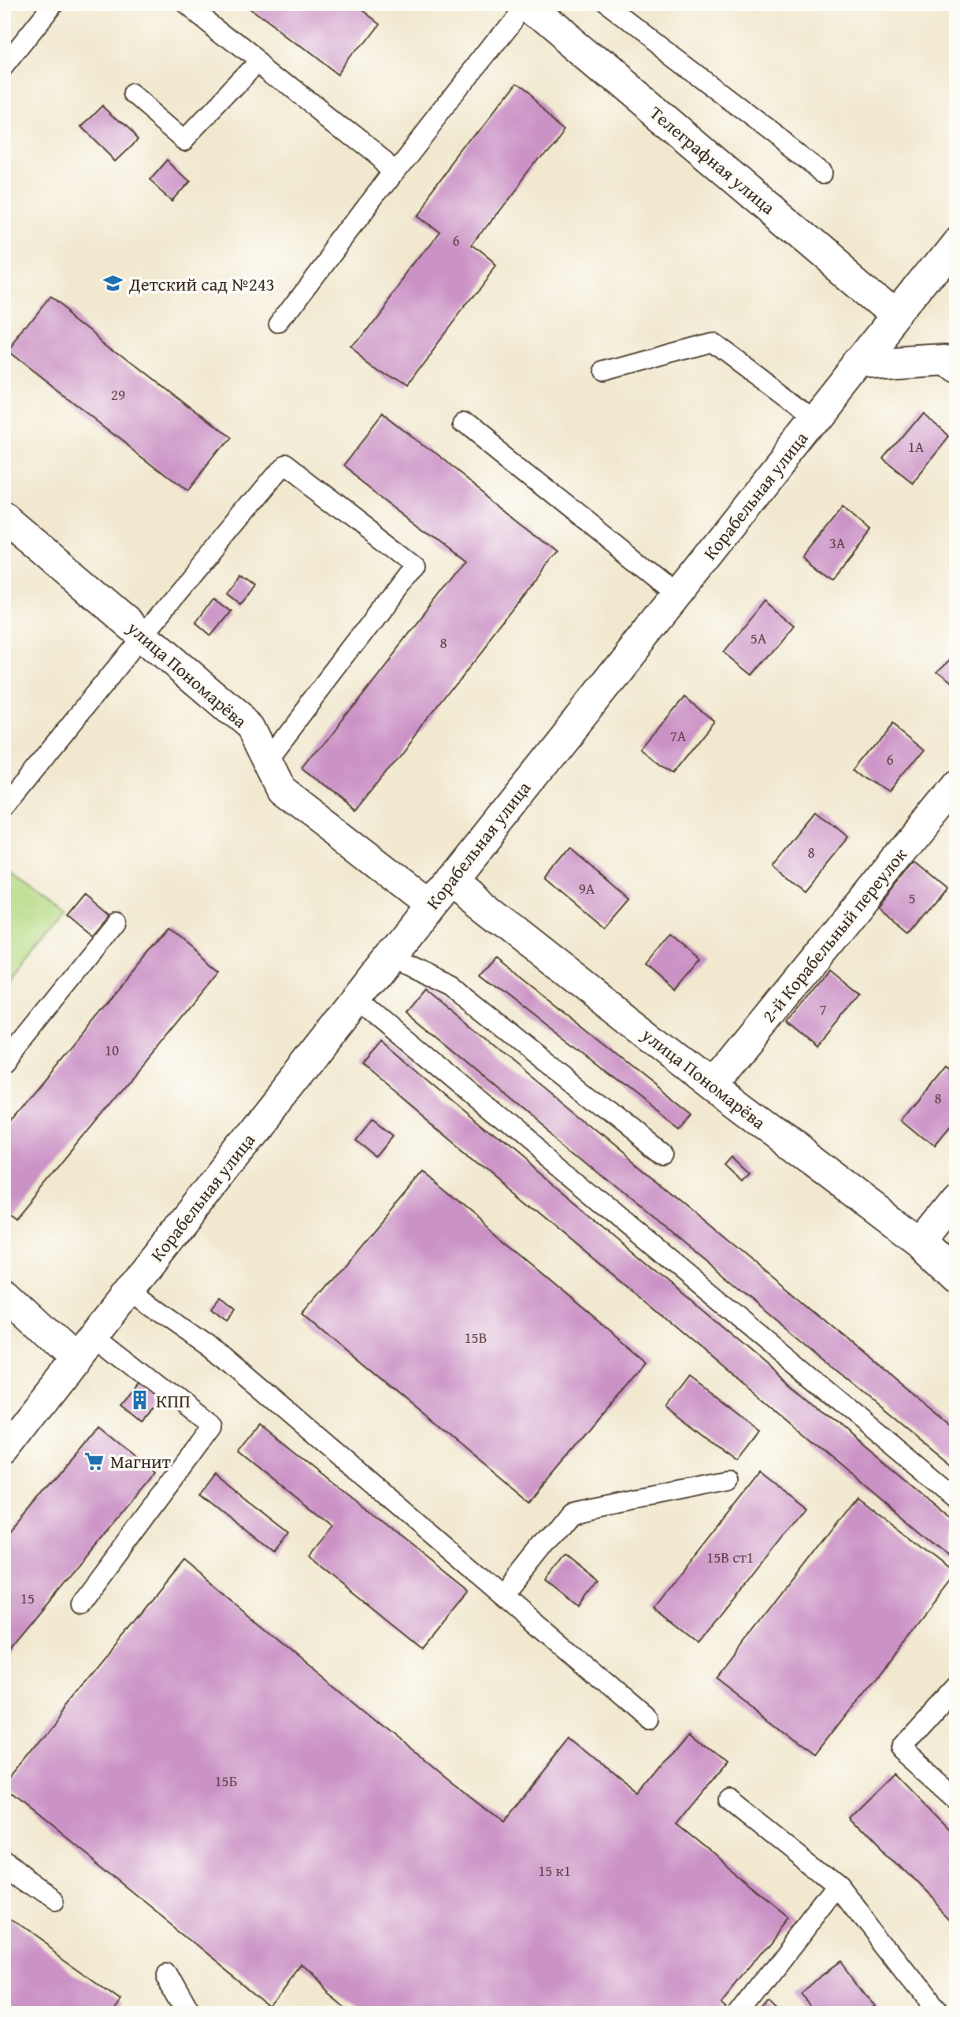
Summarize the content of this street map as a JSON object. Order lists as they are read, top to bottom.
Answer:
{
  "streets": {
    "street": [
      "Телеграфная улица",
      "Корабельная улица",
      "улица Пономарёва",
      "2-й Корабельный переулок"
    ]
  },
  "crossings": [
    ["Телеграфная улица", "Корабельная улица"],
    ["Корабельная улица", "улица Пономарёва"],
    ["улица Пономарёва", "2-й Корабельный переулок"]
  ],
  "places": {
    "school or university": ["Детский сад №243"],
    "building": ["КПП"],
    "supermarket": ["Магнит"]
  },
  "house_numbers": [
    "6",
    "29",
    "1А",
    "3А",
    "5А",
    "8",
    "7А",
    "6",
    "8",
    "9А",
    "5",
    "7",
    "10",
    "8",
    "15В",
    "15В ст1",
    "15",
    "15Б",
    "15 к1"
  ]
}
